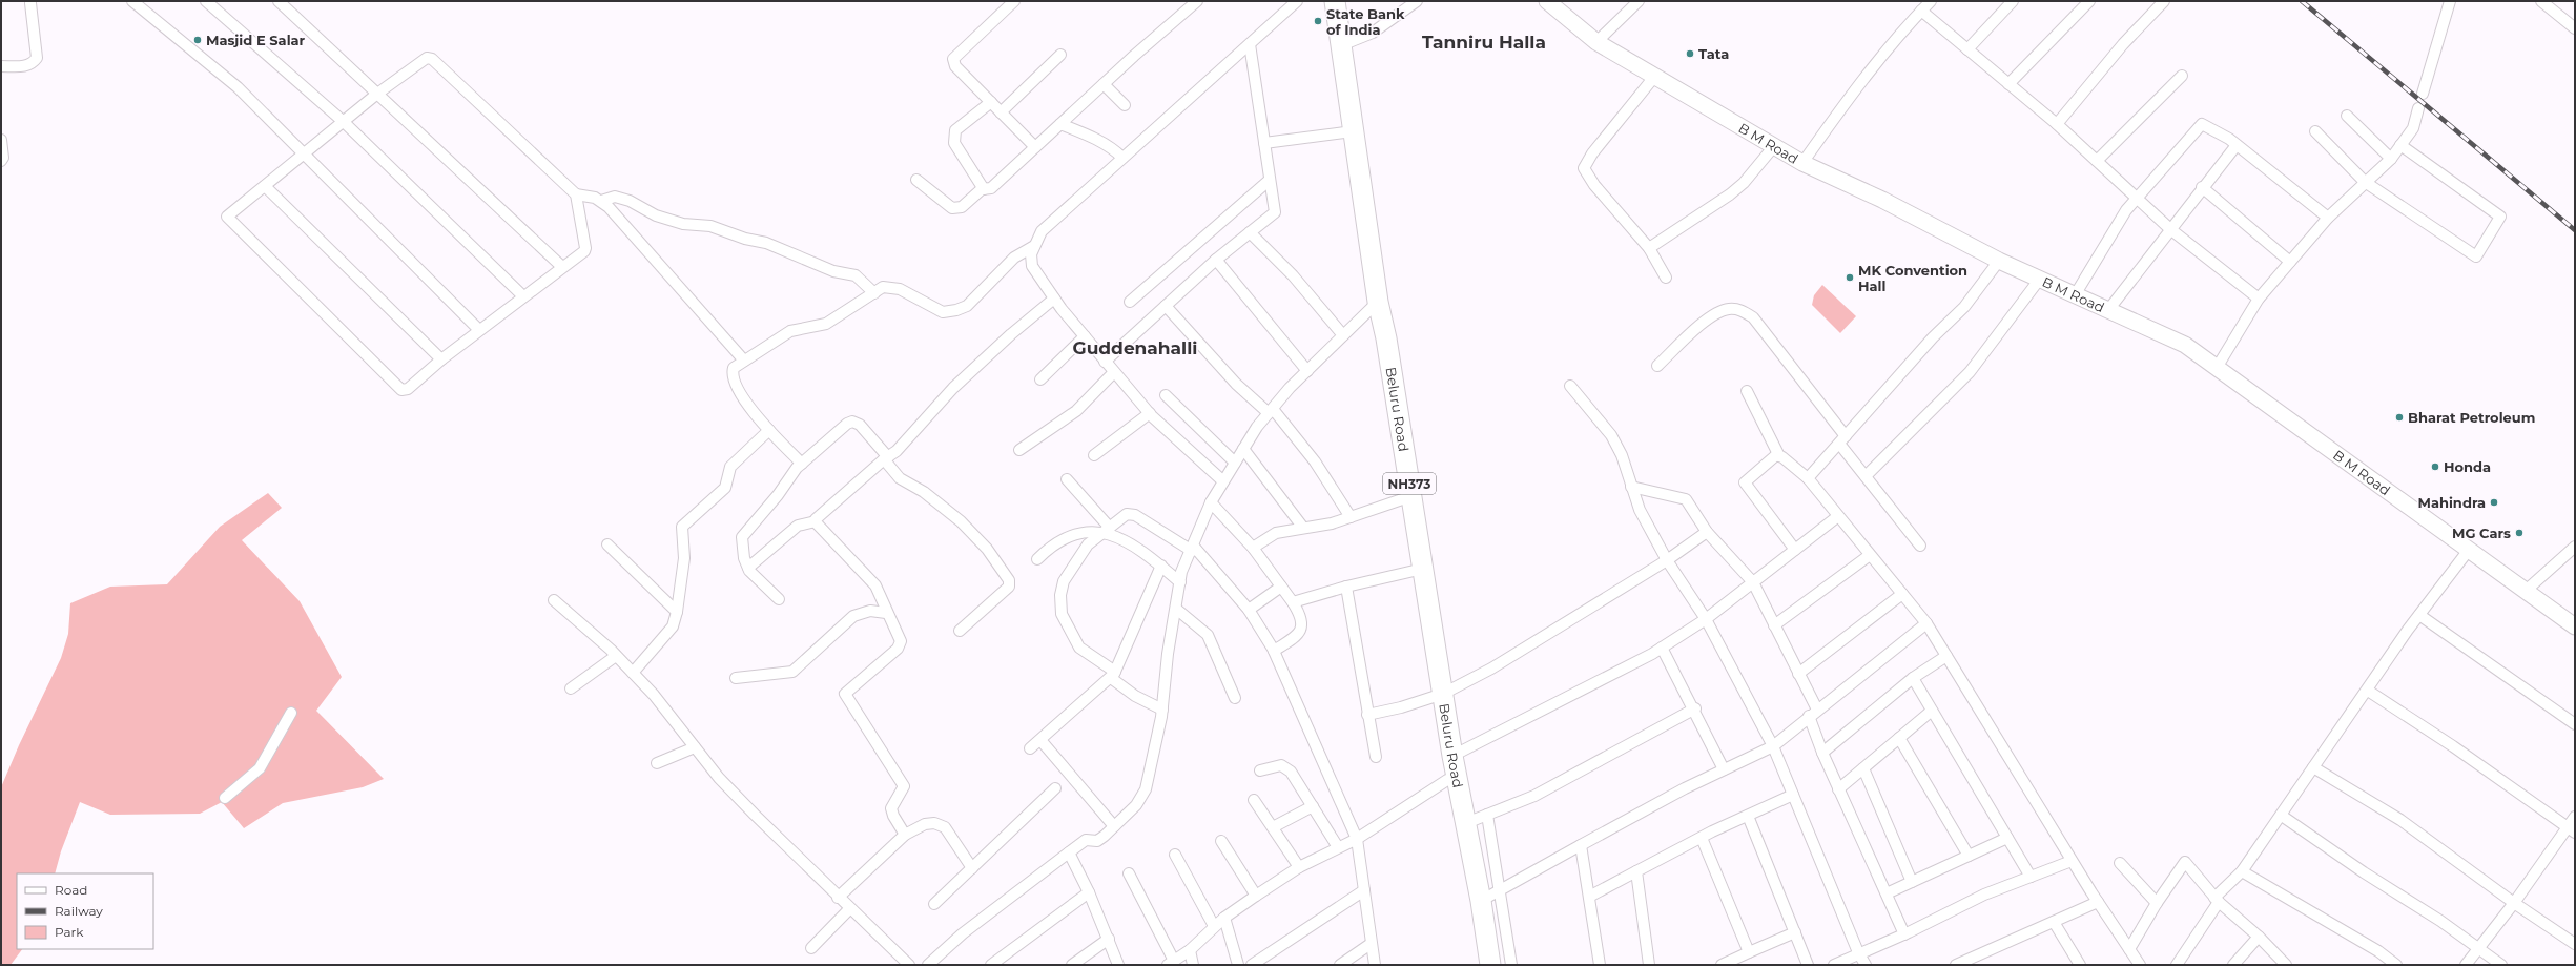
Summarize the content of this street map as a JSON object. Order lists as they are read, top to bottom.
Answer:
{
  "streets": {
    "highway": ["Beluru Road", "NH373"],
    "street": ["B M Road"]
  },
  "districts": ["Tanniru Halla", "Guddenahalli"],
  "places": [
    "State Bank of India",
    "Masjid E Salar",
    "Tata",
    "MK Convention Hall",
    "Bharat Petroleum",
    "Honda",
    "Mahindra",
    "MG Cars"
  ],
  "legend": ["Road", "Railway", "Park"]
}
